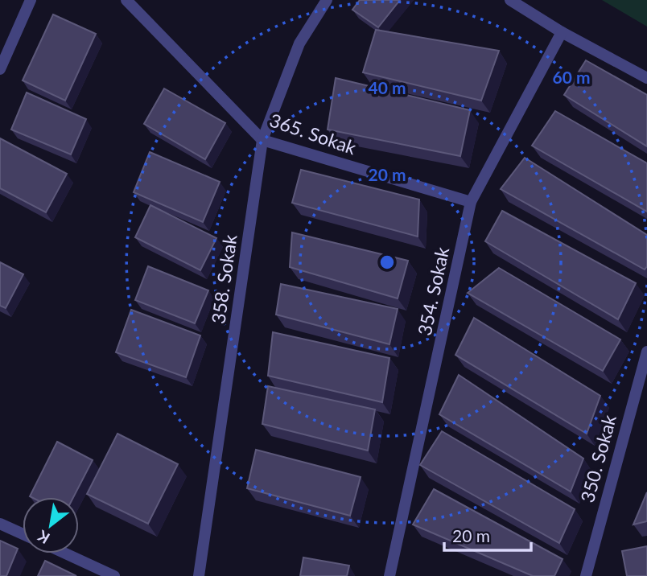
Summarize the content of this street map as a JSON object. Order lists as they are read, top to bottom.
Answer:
{
  "streets": {
    "street": [
      "365. Sokak",
      "358. Sokak",
      "354. Sokak",
      "350. Sokak"
    ]
  },
  "crossings": [
    ["365. Sokak", "358. Sokak"],
    ["365. Sokak", "354. Sokak"]
  ],
  "scale_bar": "20 m",
  "north": "bottom left",
  "rings": ["60 m", "40 m", "20 m"]
}
